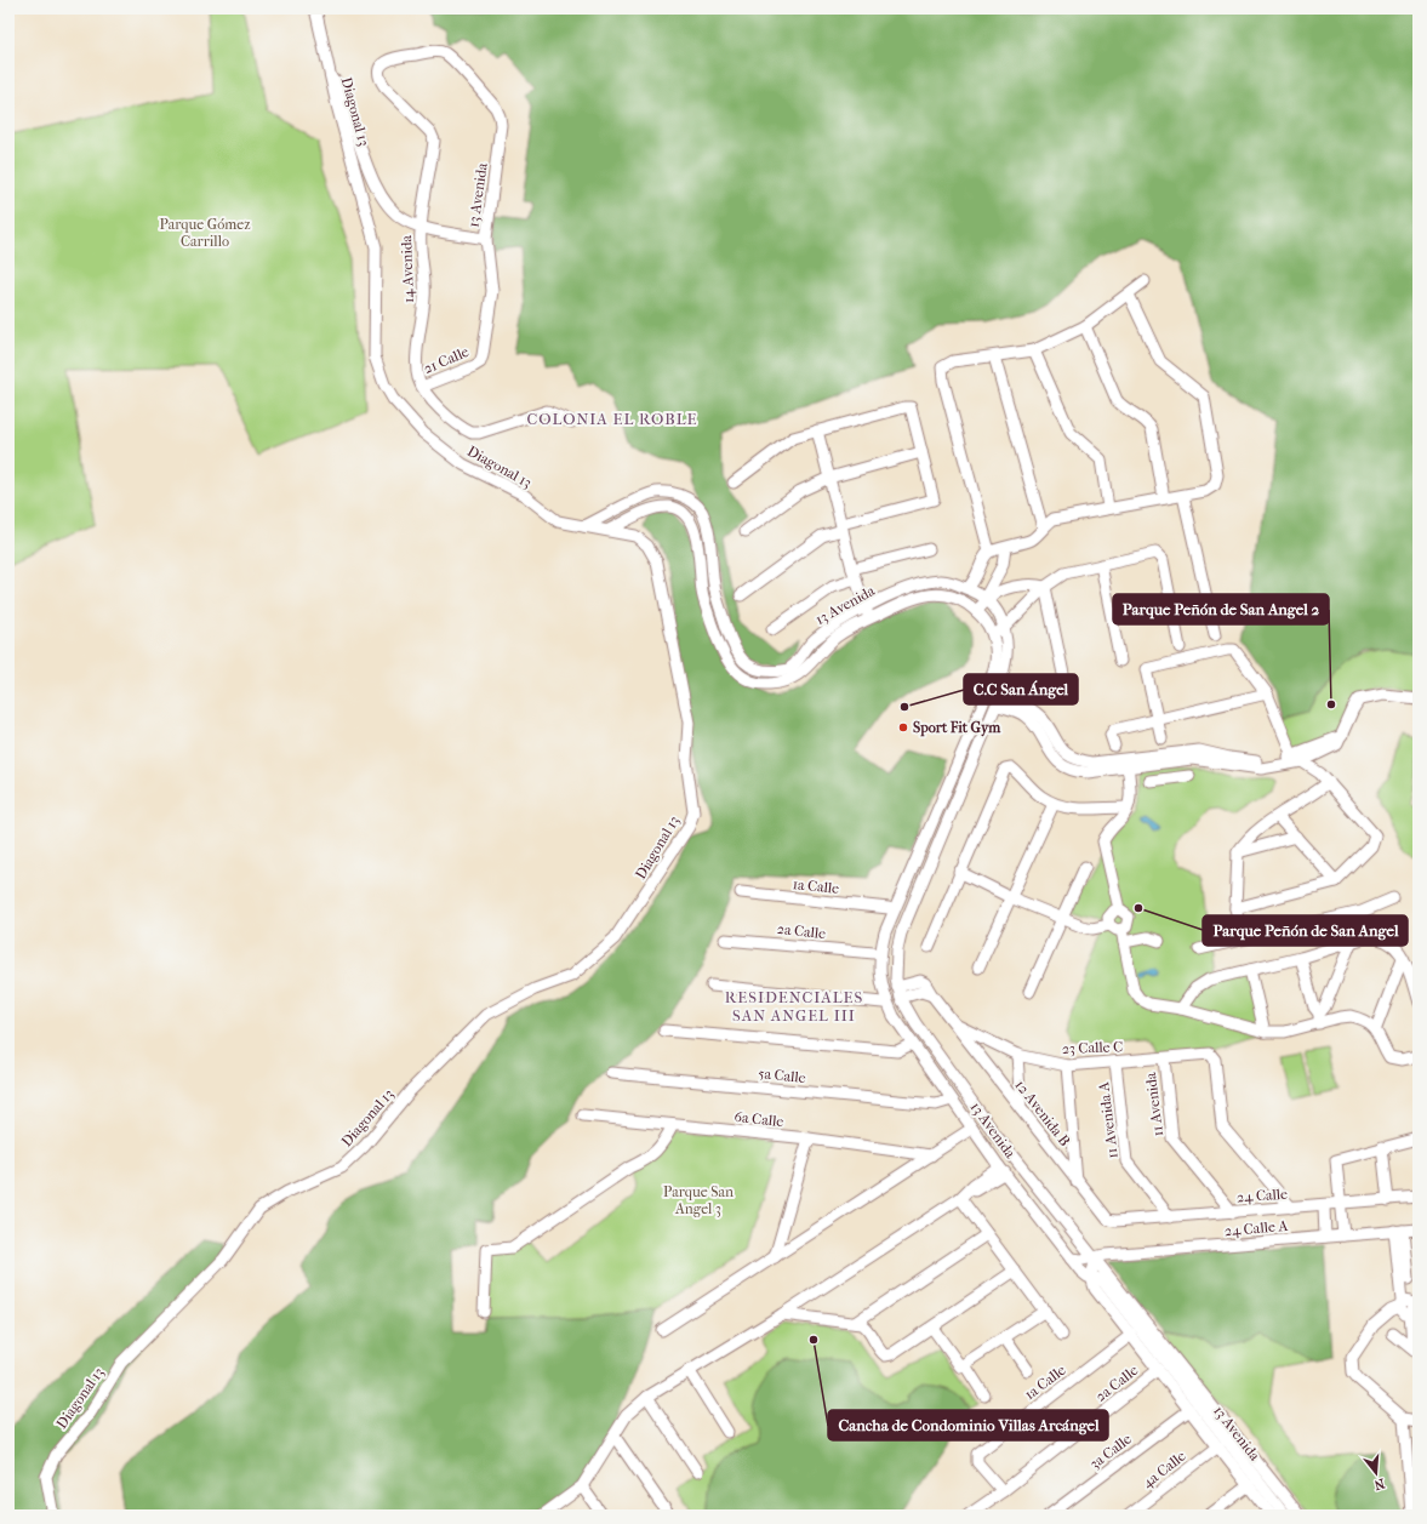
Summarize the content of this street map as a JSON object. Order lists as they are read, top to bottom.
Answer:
{
  "streets": {
    "street": [
      "Diagonal 13",
      "13 Avenida",
      "14 Avenida",
      "21 Calle",
      "1a Calle",
      "2a Calle",
      "23 Calle C",
      "5a Calle",
      "11 Avenida",
      "12 Avenida B",
      "6a Calle",
      "11 Avenida A",
      "24 Calle",
      "24 Calle A",
      "3a Calle",
      "4a Calle"
    ]
  },
  "crossings": [
    ["Diagonal 13", "13 Avenida"],
    ["13 Avenida", "14 Avenida"],
    ["13 Avenida", "21 Calle"],
    ["13 Avenida", "5a Calle"],
    ["13 Avenida", "12 Avenida B"],
    ["13 Avenida", "24 Calle A"],
    ["14 Avenida", "21 Calle"],
    ["1a Calle", "2a Calle"],
    ["23 Calle C", "11 Avenida"],
    ["23 Calle C", "12 Avenida B"],
    ["23 Calle C", "11 Avenida A"],
    ["23 Calle C", "24 Calle"],
    ["11 Avenida", "24 Calle"],
    ["12 Avenida B", "24 Calle"],
    ["11 Avenida A", "24 Calle"]
  ],
  "districts": ["COLONIA EL ROBLE", "RESIDENCIALES SAN ANGEL III"],
  "parks": ["Parque Gómez Carrillo", "Parque San Angel 3"],
  "places": [
    "Parque Peñón de San Angel 2",
    "C.C San Ángel",
    "Sport Fit Gym",
    "Parque Peñón de San Angel",
    "Cancha de Condominio Villas Arcángel"
  ],
  "north": "bottom"
}
